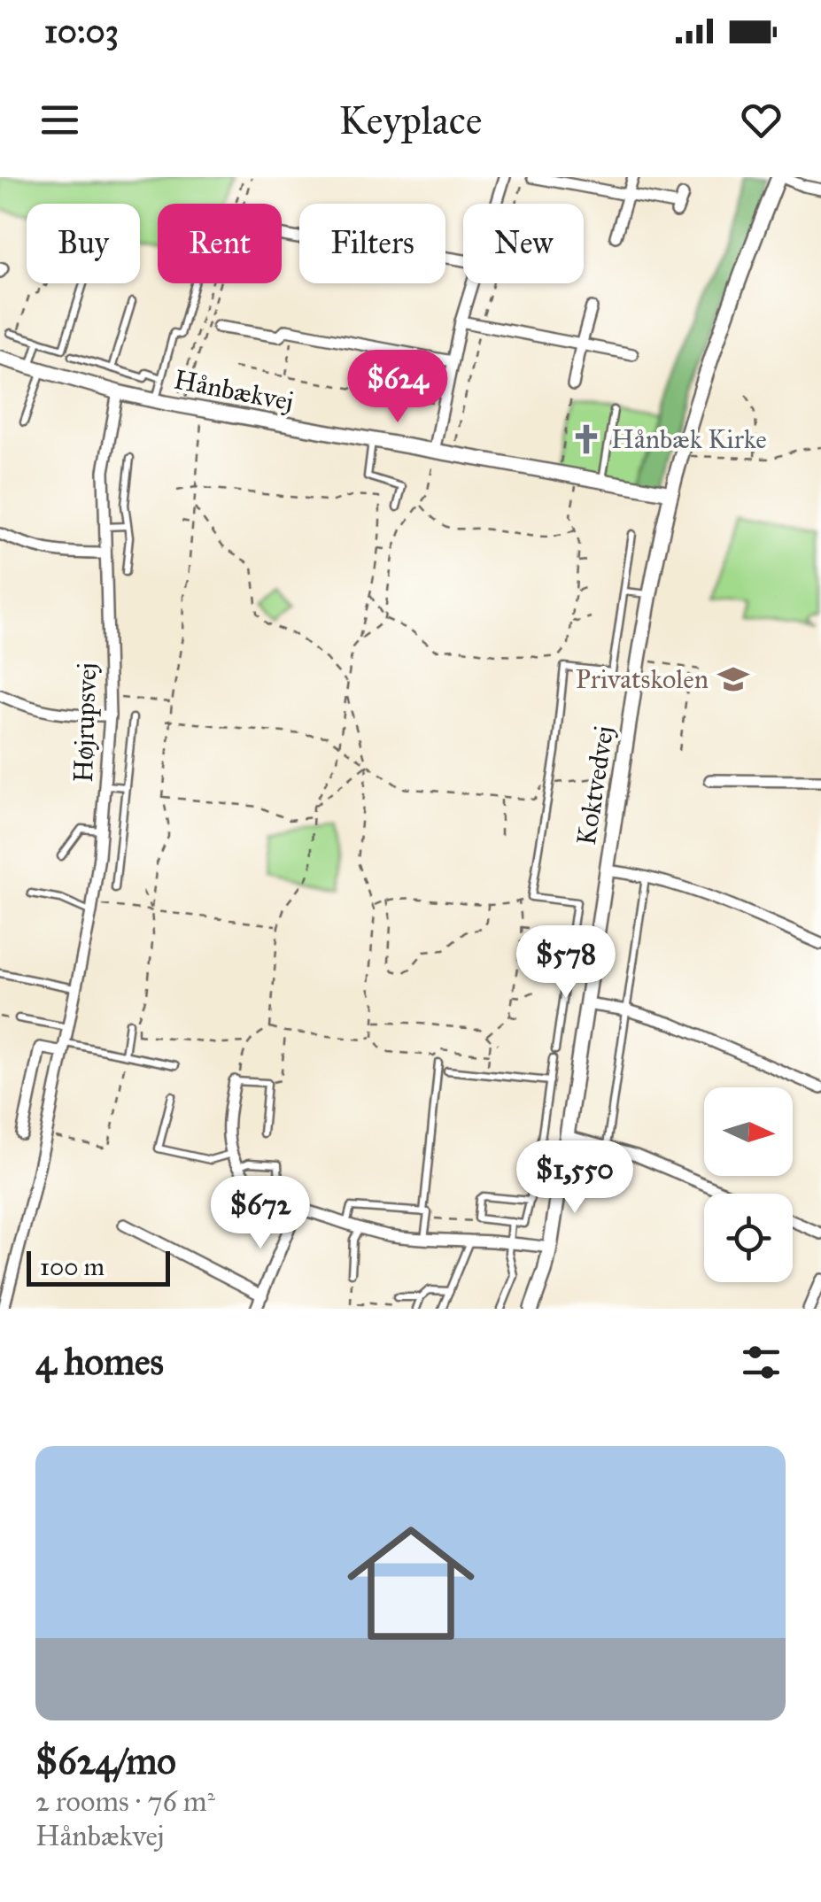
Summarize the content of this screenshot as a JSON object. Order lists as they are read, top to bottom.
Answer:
{
  "streets": {
    "street": ["Hånbækvej", "Højrupsvej", "Koktvedvej"]
  },
  "crossings": [
    ["Hånbækvej", "Højrupsvej"],
    ["Hånbækvej", "Koktvedvej"]
  ],
  "places": {
    "church": ["Hånbæk Kirke"],
    "school or university": ["Privatskolen"]
  },
  "scale_bar": "100 m",
  "north": "right",
  "page": {
    "status": "10:03",
    "header": "Keyplace",
    "chip": [
      "Buy",
      "Rent",
      "Filters",
      "New"
    ],
    "price": [
      "$624",
      "$578",
      "$1,550",
      "$672"
    ],
    "scale": "100 m",
    "heading": "4 homes",
    "list": [
      {
        "name": "$624/mo",
        "note": "2 rooms · 76 m² · Hånbækvej"
      }
    ]
  }
}
